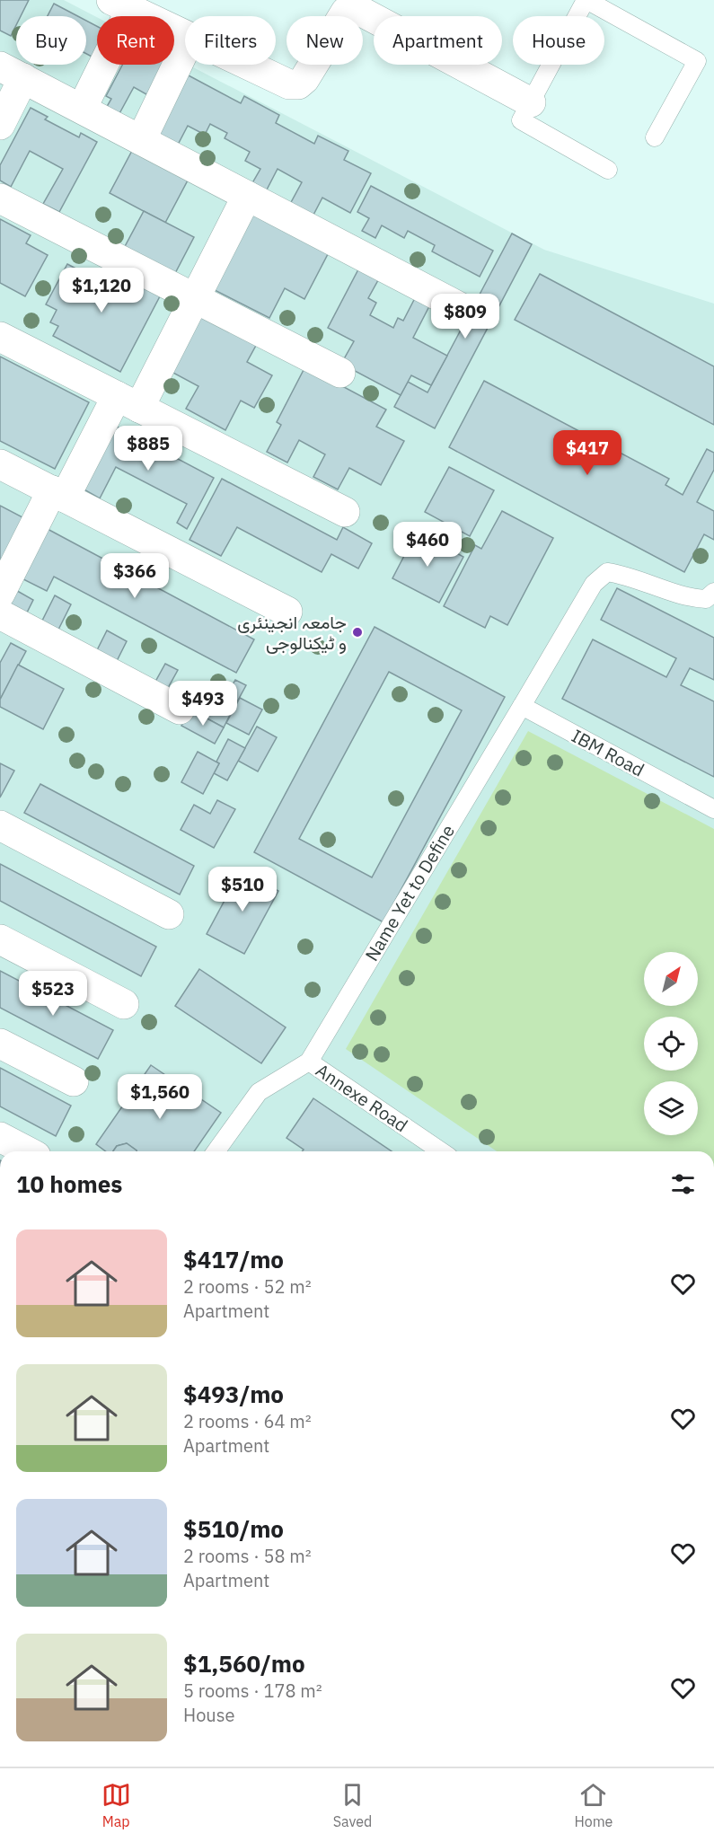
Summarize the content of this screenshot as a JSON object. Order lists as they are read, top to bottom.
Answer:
{
  "streets": {
    "lane": ["IBM Road", "Name Yet to Define", "Annexe Road"]
  },
  "crossings": [
    ["IBM Road", "Name Yet to Define"],
    ["Name Yet to Define", "Annexe Road"]
  ],
  "places": ["جامعہ انجینئری و ٹیکنالوجی"],
  "north": "top right",
  "page": {
    "chip": [
      "Buy",
      "Rent",
      "Filters",
      "New",
      "Apartment",
      "House"
    ],
    "price": [
      "$1,120",
      "$809",
      "$885",
      "$417",
      "$460",
      "$366",
      "$493",
      "$510",
      "$523",
      "$1,560"
    ],
    "heading": "10 homes",
    "list": [
      {
        "name": "$417/mo",
        "note": "2 rooms · 52 m² · Apartment"
      },
      {
        "name": "$493/mo",
        "note": "2 rooms · 64 m² · Apartment"
      },
      {
        "name": "$510/mo",
        "note": "2 rooms · 58 m² · Apartment"
      },
      {
        "name": "$1,560/mo",
        "note": "5 rooms · 178 m² · House"
      }
    ],
    "tabs": ["Map", "Saved", "Home"]
  }
}
